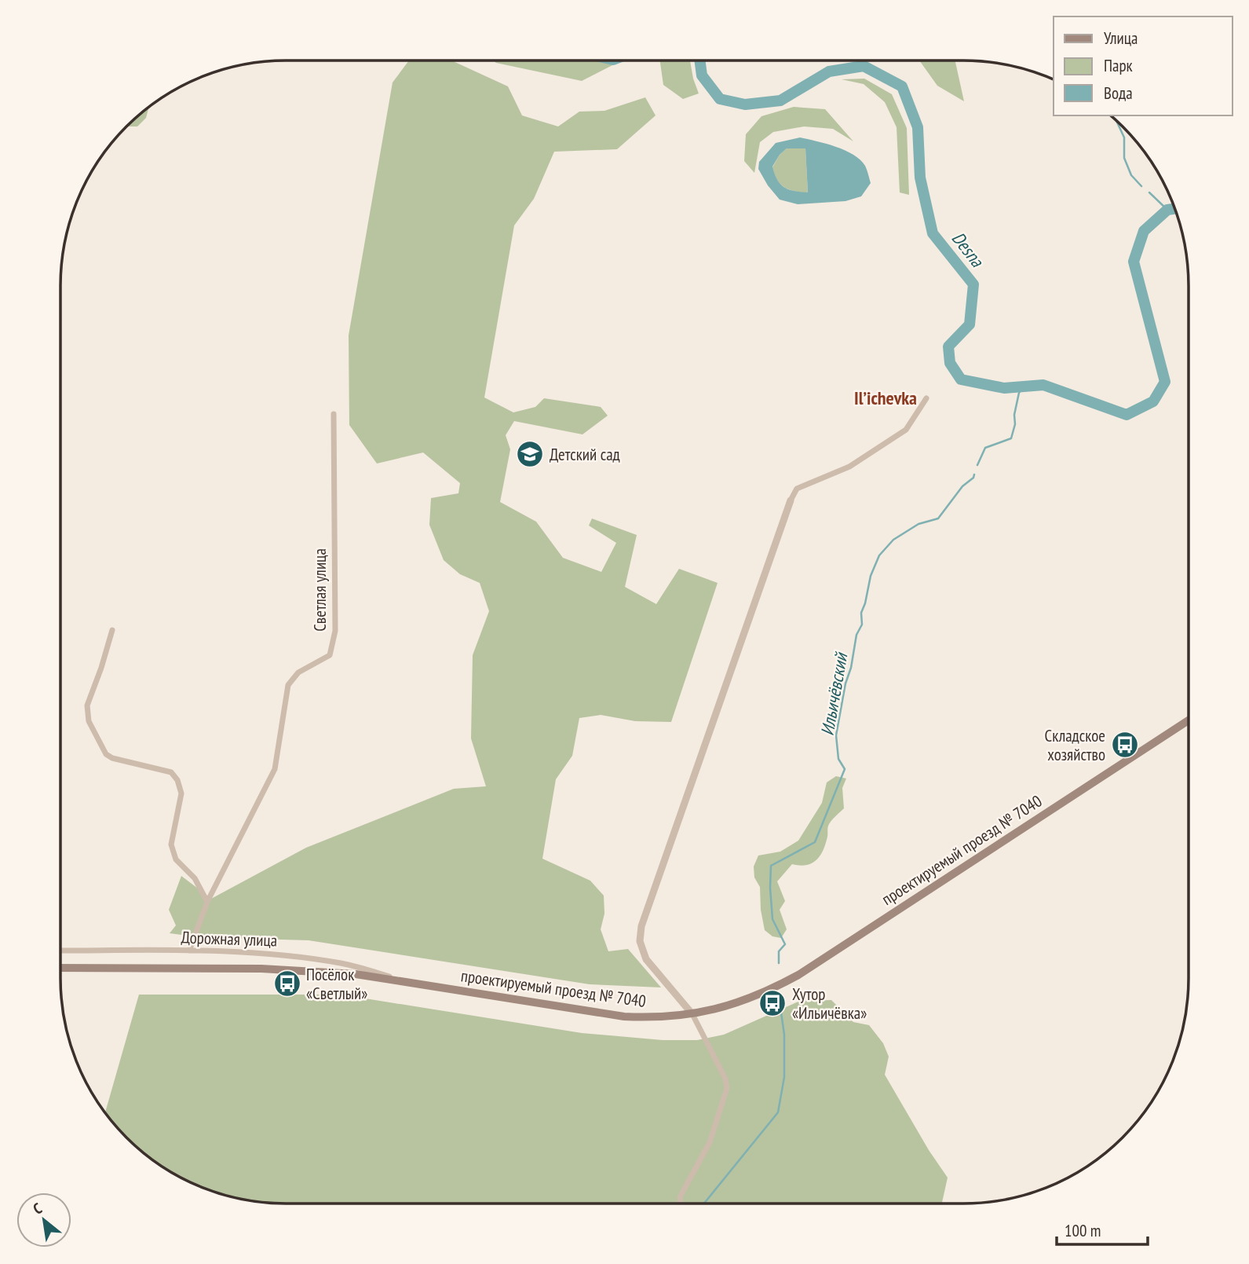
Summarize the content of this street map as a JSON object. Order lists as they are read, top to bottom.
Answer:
{
  "streets": {
    "main road": ["проектируемый проезд № 7040"],
    "street": ["Светлая улица", "Дорожная улица"]
  },
  "crossings": [
    ["Светлая улица", "Дорожная улица"],
    ["проектируемый проезд № 7040", "Дорожная улица"]
  ],
  "districts": ["Il’ichevka"],
  "water": ["Desna", "Ильичёвский"],
  "places": {
    "school or university": ["Детский сад"],
    "bus stop": ["Складское хозяйство", "Посёлок «Светлый»", "Хутор «Ильичёвка»"]
  },
  "legend": ["Улица", "Парк", "Вода"],
  "scale_bar": "100 m",
  "north": "top left"
}
